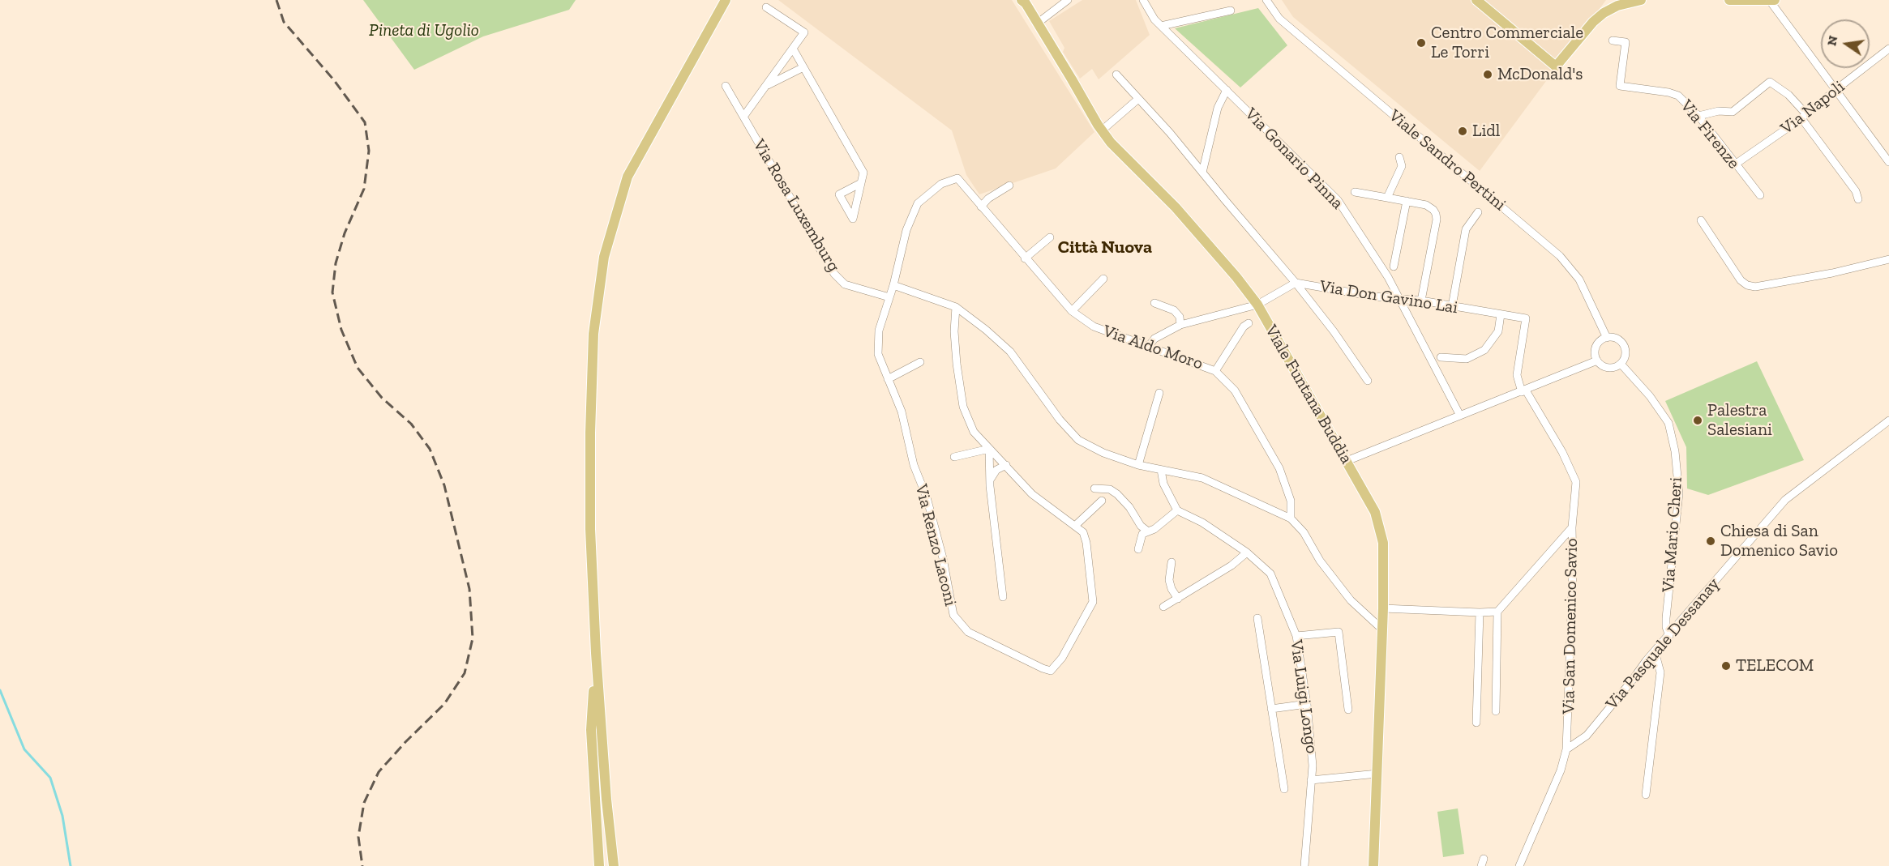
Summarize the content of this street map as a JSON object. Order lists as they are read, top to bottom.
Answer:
{
  "streets": {
    "main road": ["Viale Funtana Buddia"],
    "street": [
      "Via Napoli",
      "Via Firenze",
      "Via Gonario Pinna",
      "Viale Sandro Pertini",
      "Via Rosa Luxemburg",
      "Via Don Gavino Lai",
      "Via Aldo Moro",
      "Via Mario Cheri",
      "Via Renzo Laconi",
      "Via San Domenico Savio",
      "Via Pasquale Dessanay",
      "Via Luigi Longo"
    ]
  },
  "crossings": [
    ["Via Napoli", "Via Firenze"],
    ["Via Gonario Pinna", "Via Don Gavino Lai"],
    ["Viale Sandro Pertini", "Via Mario Cheri"],
    ["Via Don Gavino Lai", "Via Aldo Moro"],
    ["Via Don Gavino Lai", "Viale Funtana Buddia"],
    ["Via Don Gavino Lai", "Via San Domenico Savio"],
    ["Via Mario Cheri", "Via Pasquale Dessanay"],
    ["Via San Domenico Savio", "Via Pasquale Dessanay"]
  ],
  "districts": ["Città Nuova"],
  "parks": ["Pineta di Ugolio"],
  "places": [
    "Centro Commerciale Le Torri",
    "McDonald's",
    "Lidl",
    "Palestra Salesiani",
    "Chiesa di San Domenico Savio",
    "TELECOM"
  ],
  "north": "left"
}
